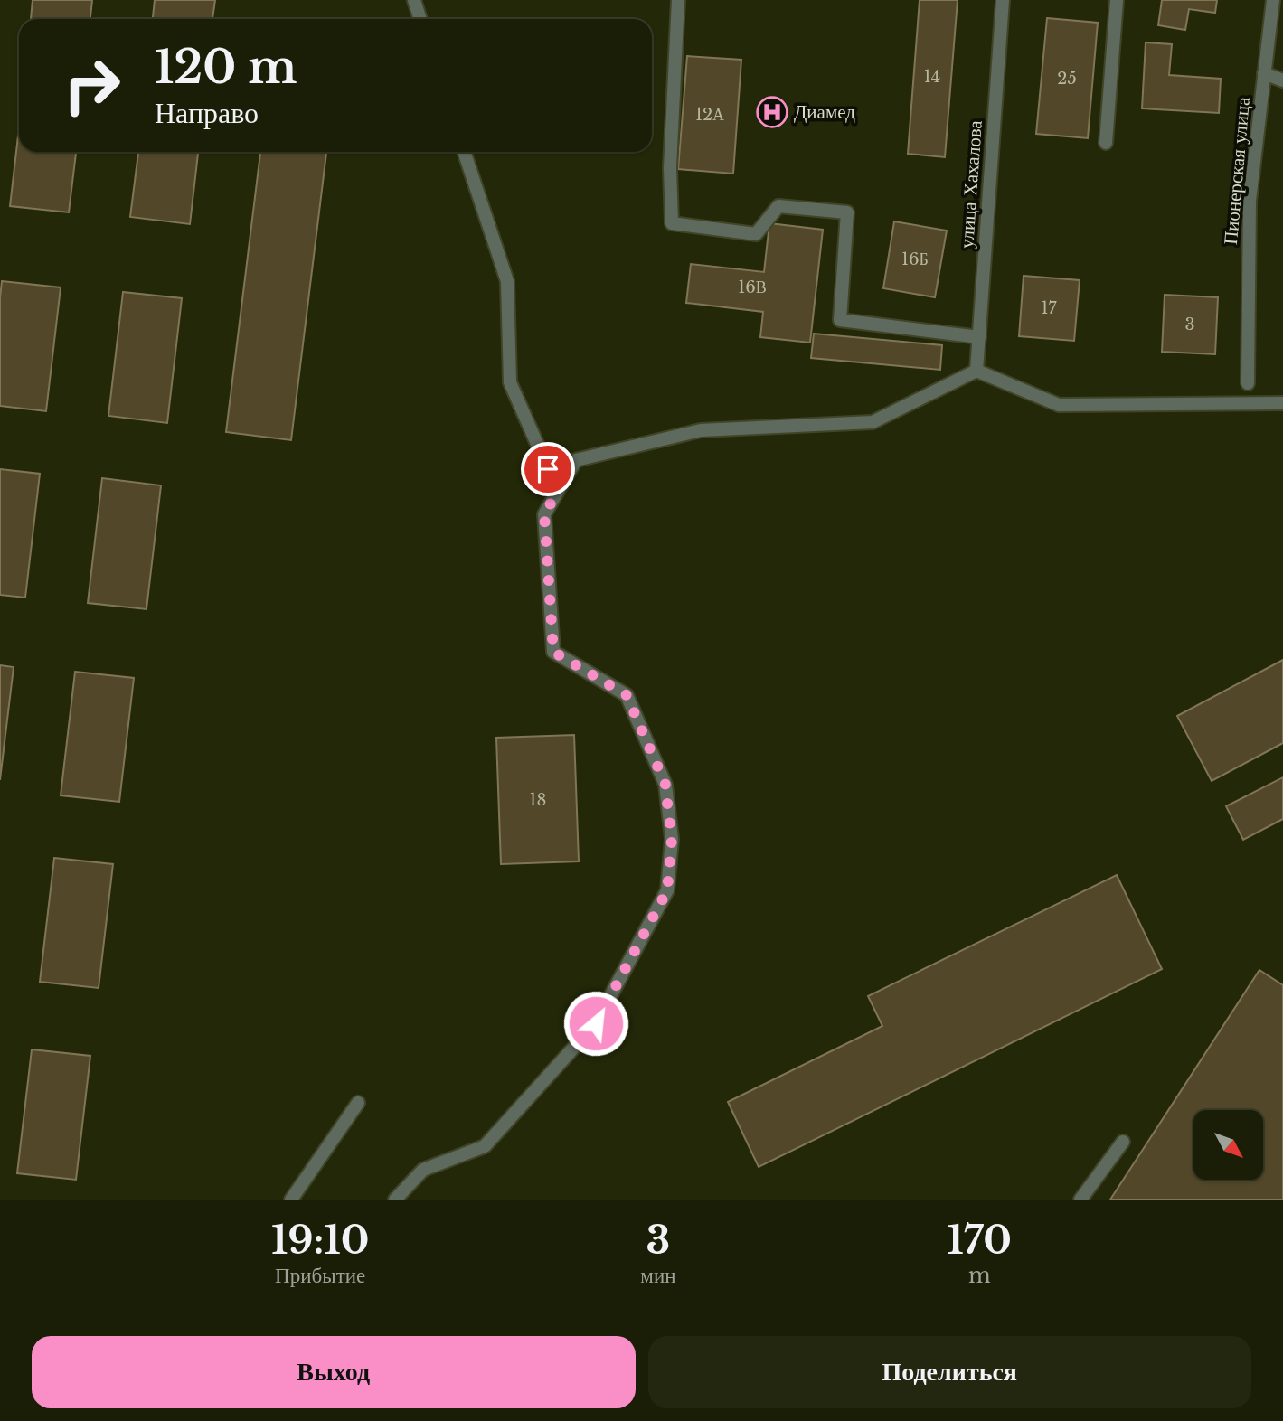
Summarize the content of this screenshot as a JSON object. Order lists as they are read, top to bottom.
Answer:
{
  "streets": {
    "street": ["Пионерская улица", "улица Хахалова"]
  },
  "places": {
    "hospital": ["Диамед"]
  },
  "house_numbers": [
    "14",
    "25",
    "12А",
    "16Б",
    "16В",
    "17",
    "3",
    "18"
  ],
  "north": "bottom right",
  "page": {
    "turn": ["120 m", "Направо"],
    "eta": [
      "19:10",
      "Прибытие",
      "3",
      "мин",
      "170",
      "m"
    ],
    "buttons": ["Выход", "Поделиться"]
  }
}
